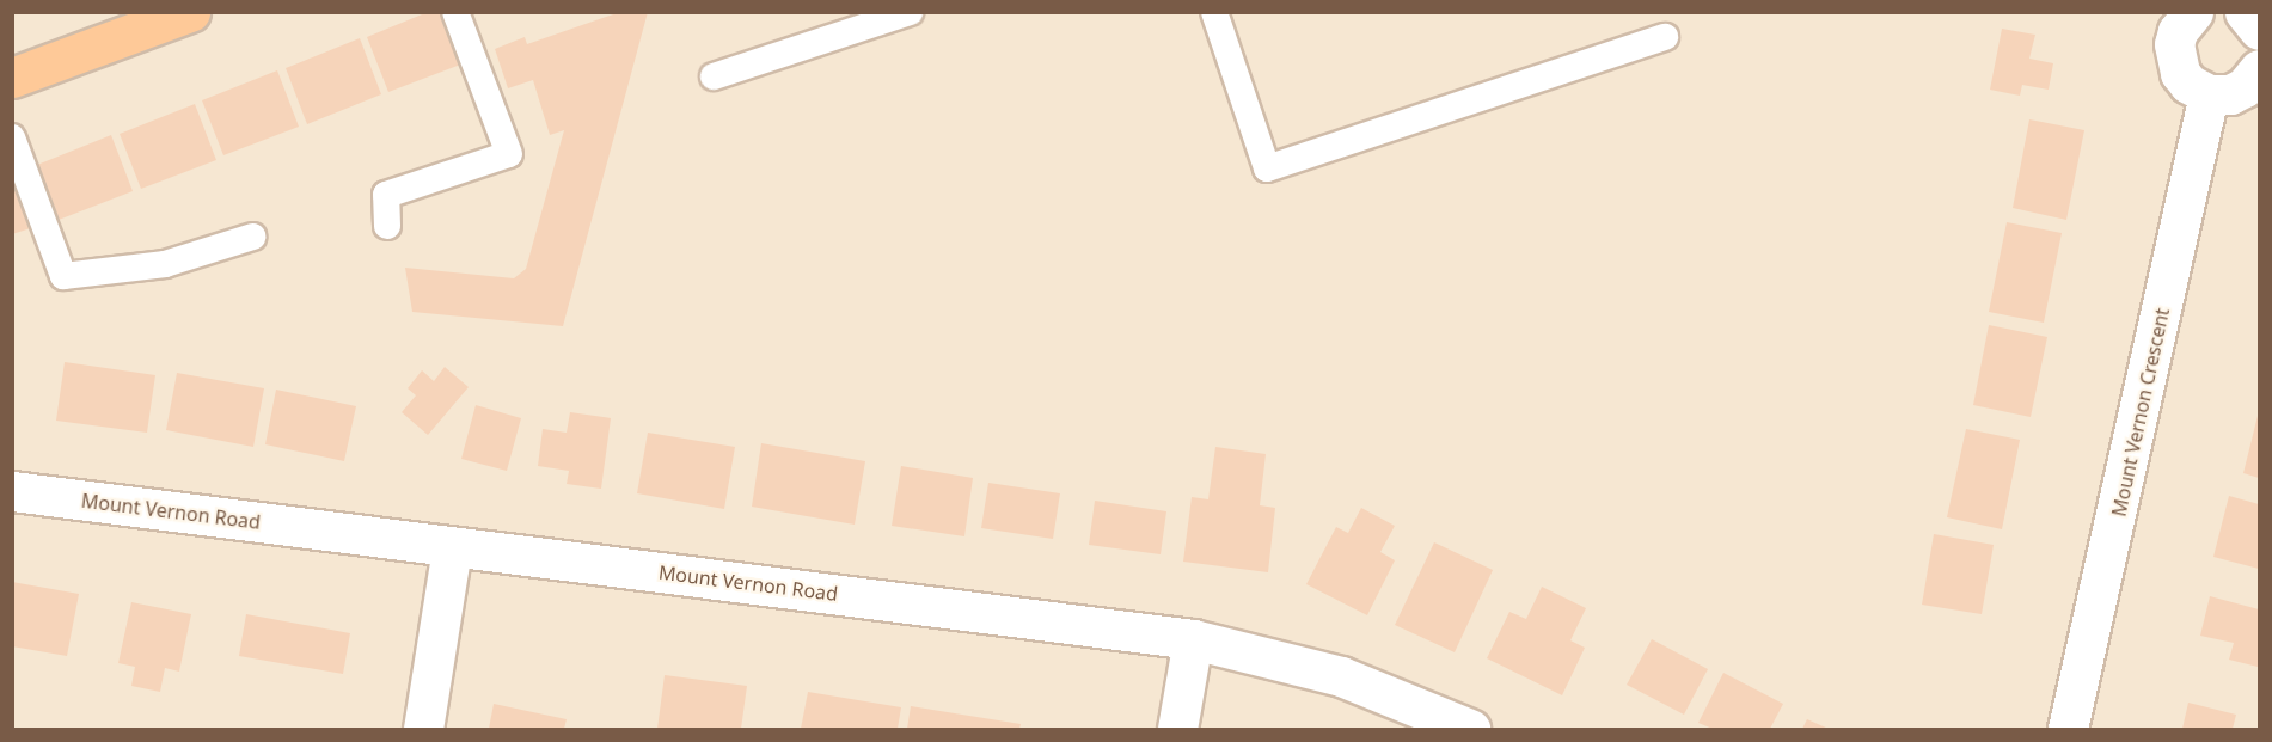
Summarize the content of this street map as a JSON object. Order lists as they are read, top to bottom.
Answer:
{
  "streets": {
    "street": ["Mount Vernon Crescent", "Mount Vernon Road"]
  }
}
